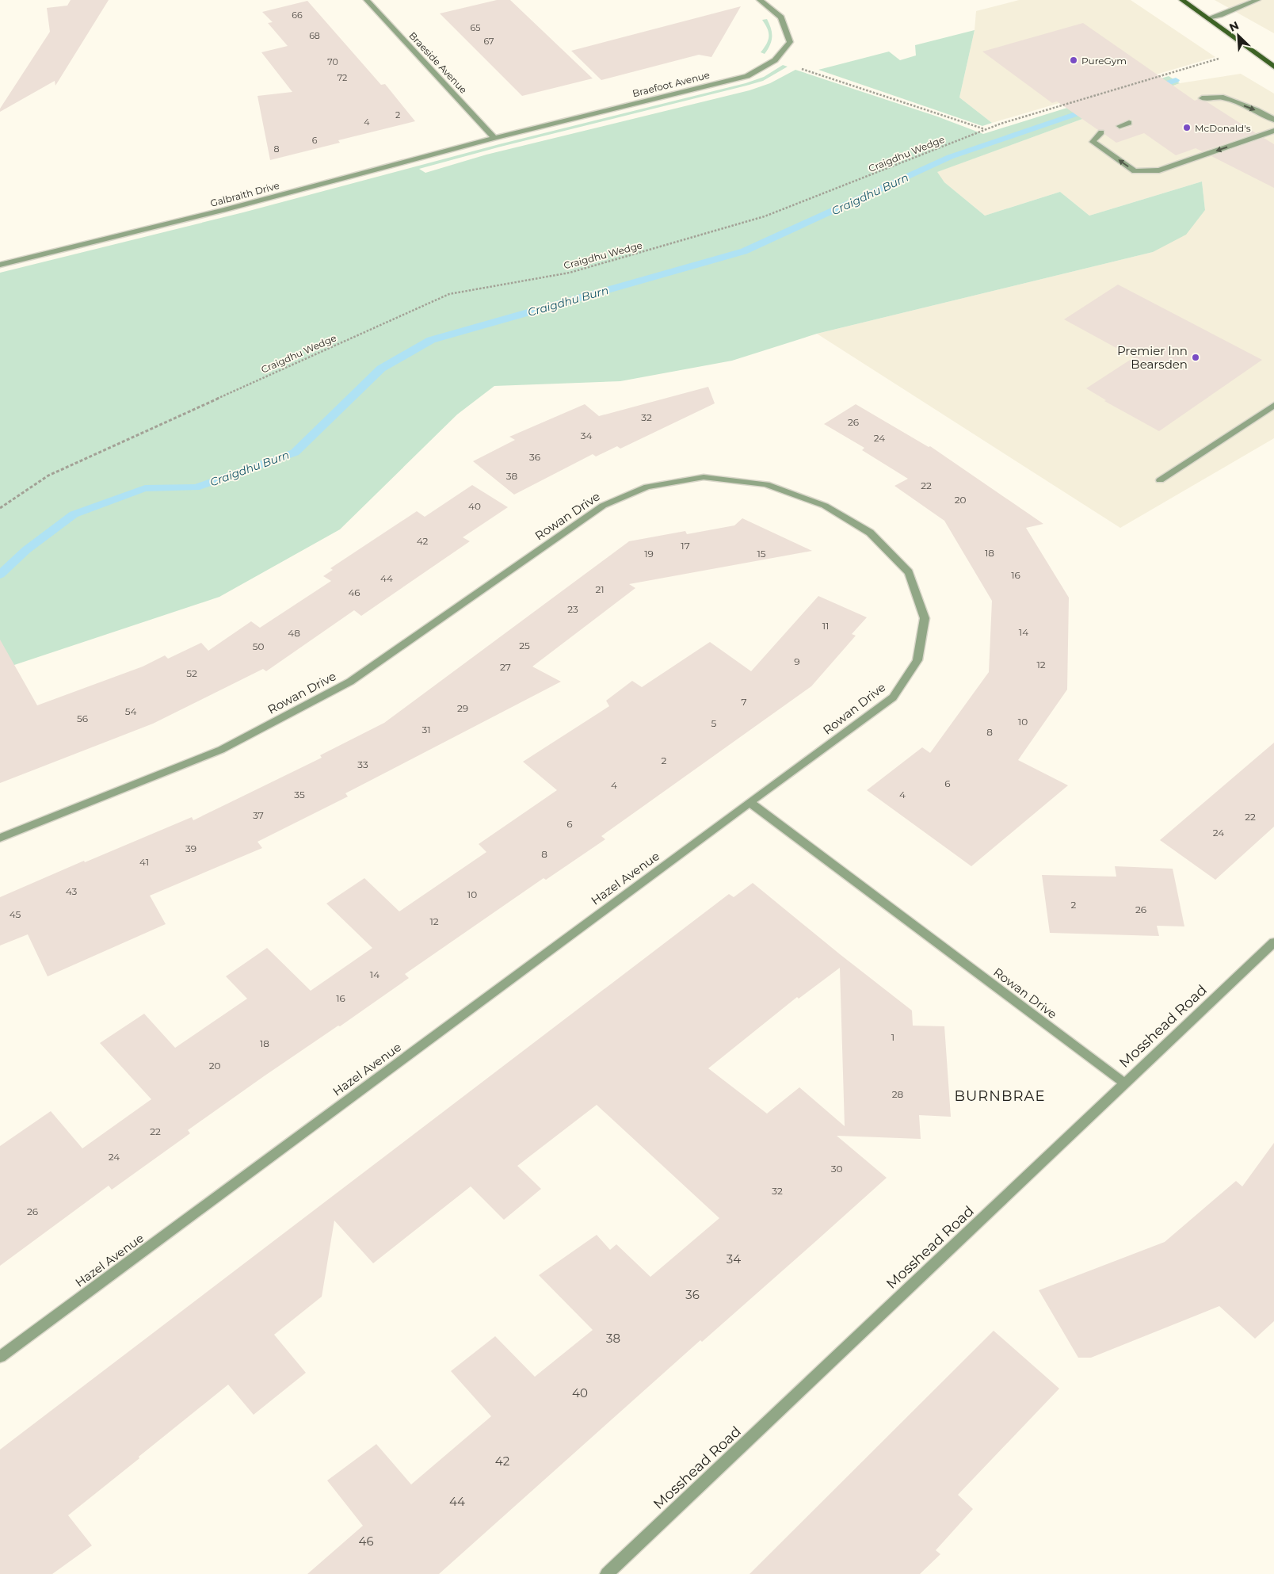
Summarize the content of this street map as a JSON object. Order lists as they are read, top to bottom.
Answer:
{
  "streets": {
    "street": [
      "Braeside Avenue",
      "Braefoot Avenue",
      "Galbraith Drive",
      "Rowan Drive",
      "Hazel Avenue",
      "Mosshead Road"
    ],
    "path": ["Craigdhu Wedge"]
  },
  "crossings": [
    ["Braeside Avenue", "Braefoot Avenue"],
    ["Braeside Avenue", "Galbraith Drive"],
    ["Braefoot Avenue", "Galbraith Drive"],
    ["Rowan Drive", "Hazel Avenue"],
    ["Rowan Drive", "Mosshead Road"]
  ],
  "districts": ["BURNBRAE"],
  "water": ["Craigdhu Burn"],
  "places": ["PureGym", "McDonald's", "Premier Inn Bearsden"],
  "house_numbers": [
    "66",
    "65",
    "68",
    "67",
    "70",
    "72",
    "2",
    "4",
    "6",
    "8",
    "32",
    "26",
    "34",
    "24",
    "36",
    "38",
    "22",
    "20",
    "40",
    "42",
    "17",
    "18",
    "19",
    "15",
    "16",
    "44",
    "21",
    "46",
    "23",
    "11",
    "14",
    "48",
    "25",
    "50",
    "9",
    "12",
    "27",
    "52",
    "7",
    "29",
    "54",
    "56",
    "10",
    "5",
    "31",
    "8",
    "2",
    "33",
    "6",
    "4",
    "35",
    "4",
    "37",
    "22",
    "6",
    "24",
    "39",
    "8",
    "41",
    "43",
    "10",
    "2",
    "26",
    "45",
    "12",
    "14",
    "16",
    "1",
    "18",
    "20",
    "28",
    "22",
    "24",
    "30",
    "32",
    "26",
    "34",
    "36",
    "38",
    "40",
    "42",
    "44",
    "46"
  ],
  "north": "top left"
}
